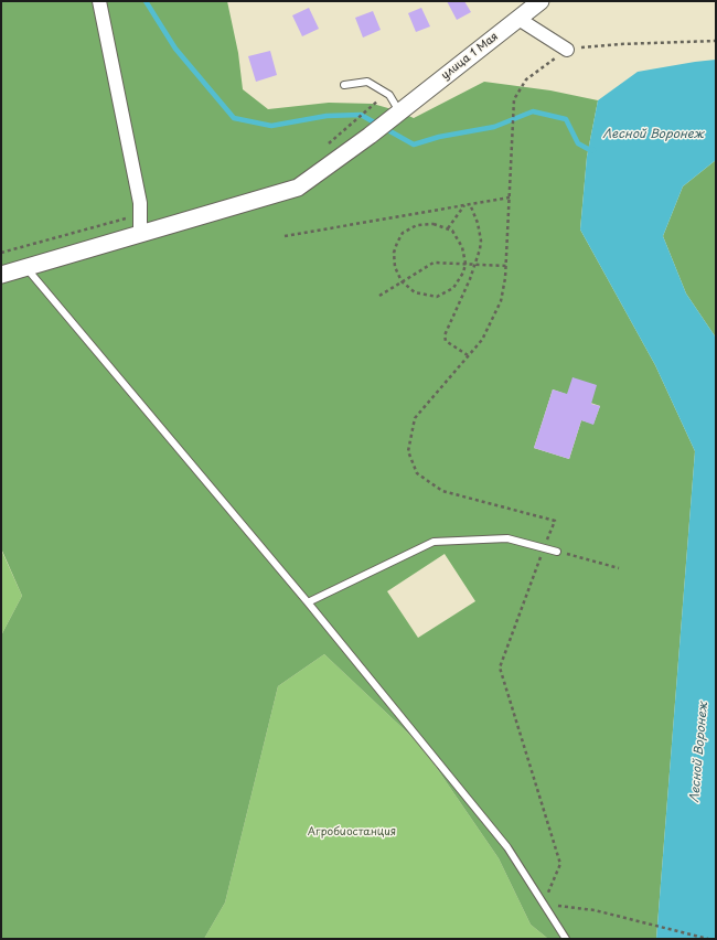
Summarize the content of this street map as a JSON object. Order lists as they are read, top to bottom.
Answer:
{
  "streets": {
    "street": ["улица 1 Мая"]
  },
  "water": ["Лесной Воронеж"],
  "parks": ["Агробиостанция"]
}
